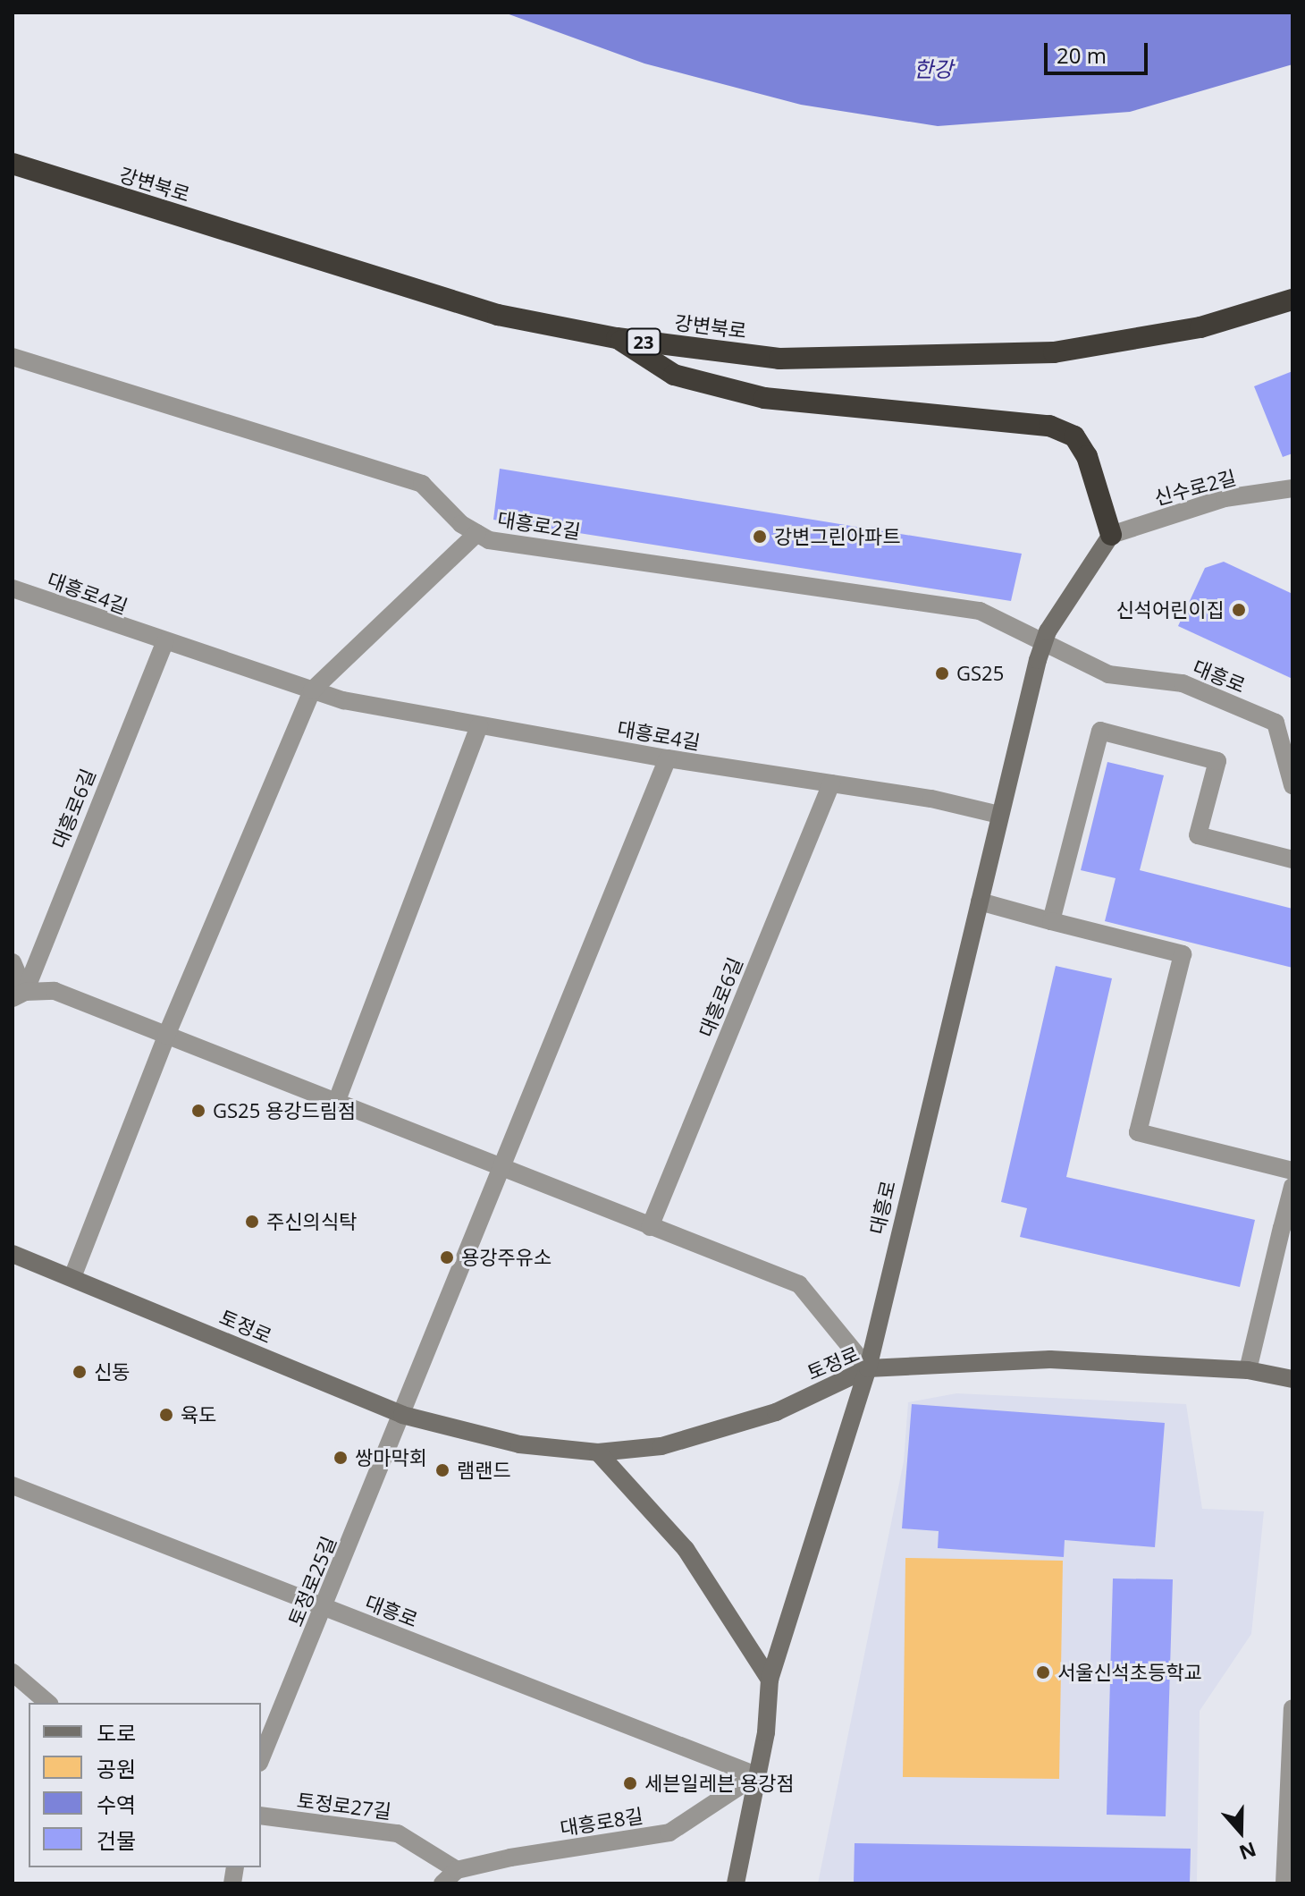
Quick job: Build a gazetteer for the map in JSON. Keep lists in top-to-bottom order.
{
  "streets": {
    "highway": ["강변북로", "23"],
    "main road": ["대흥로", "토정로"],
    "street": [
      "신수로2길",
      "대흥로2길",
      "대흥로4길",
      "대흥로6길",
      "토정로25길",
      "토정로27길",
      "대흥로8길"
    ]
  },
  "crossings": [
    ["신수로2길", "대흥로"],
    ["대흥로2길", "대흥로"],
    ["대흥로4길", "대흥로"],
    ["대흥로4길", "대흥로6길"],
    ["대흥로", "토정로"],
    ["대흥로", "토정로25길"],
    ["대흥로", "대흥로8길"],
    ["토정로", "토정로25길"],
    ["토정로27길", "대흥로8길"]
  ],
  "water": ["한강"],
  "places": [
    "강변그린아파트",
    "신석어린이집",
    "GS25",
    "GS25 용강드림점",
    "주신의식탁",
    "용강주유소",
    "신동",
    "육도",
    "쌍마막회",
    "램랜드",
    "서울신석초등학교",
    "세븐일레븐 용강점"
  ],
  "legend": [
    "도로",
    "공원",
    "수역",
    "건물"
  ],
  "scale_bar": "20 m",
  "north": "bottom"
}
